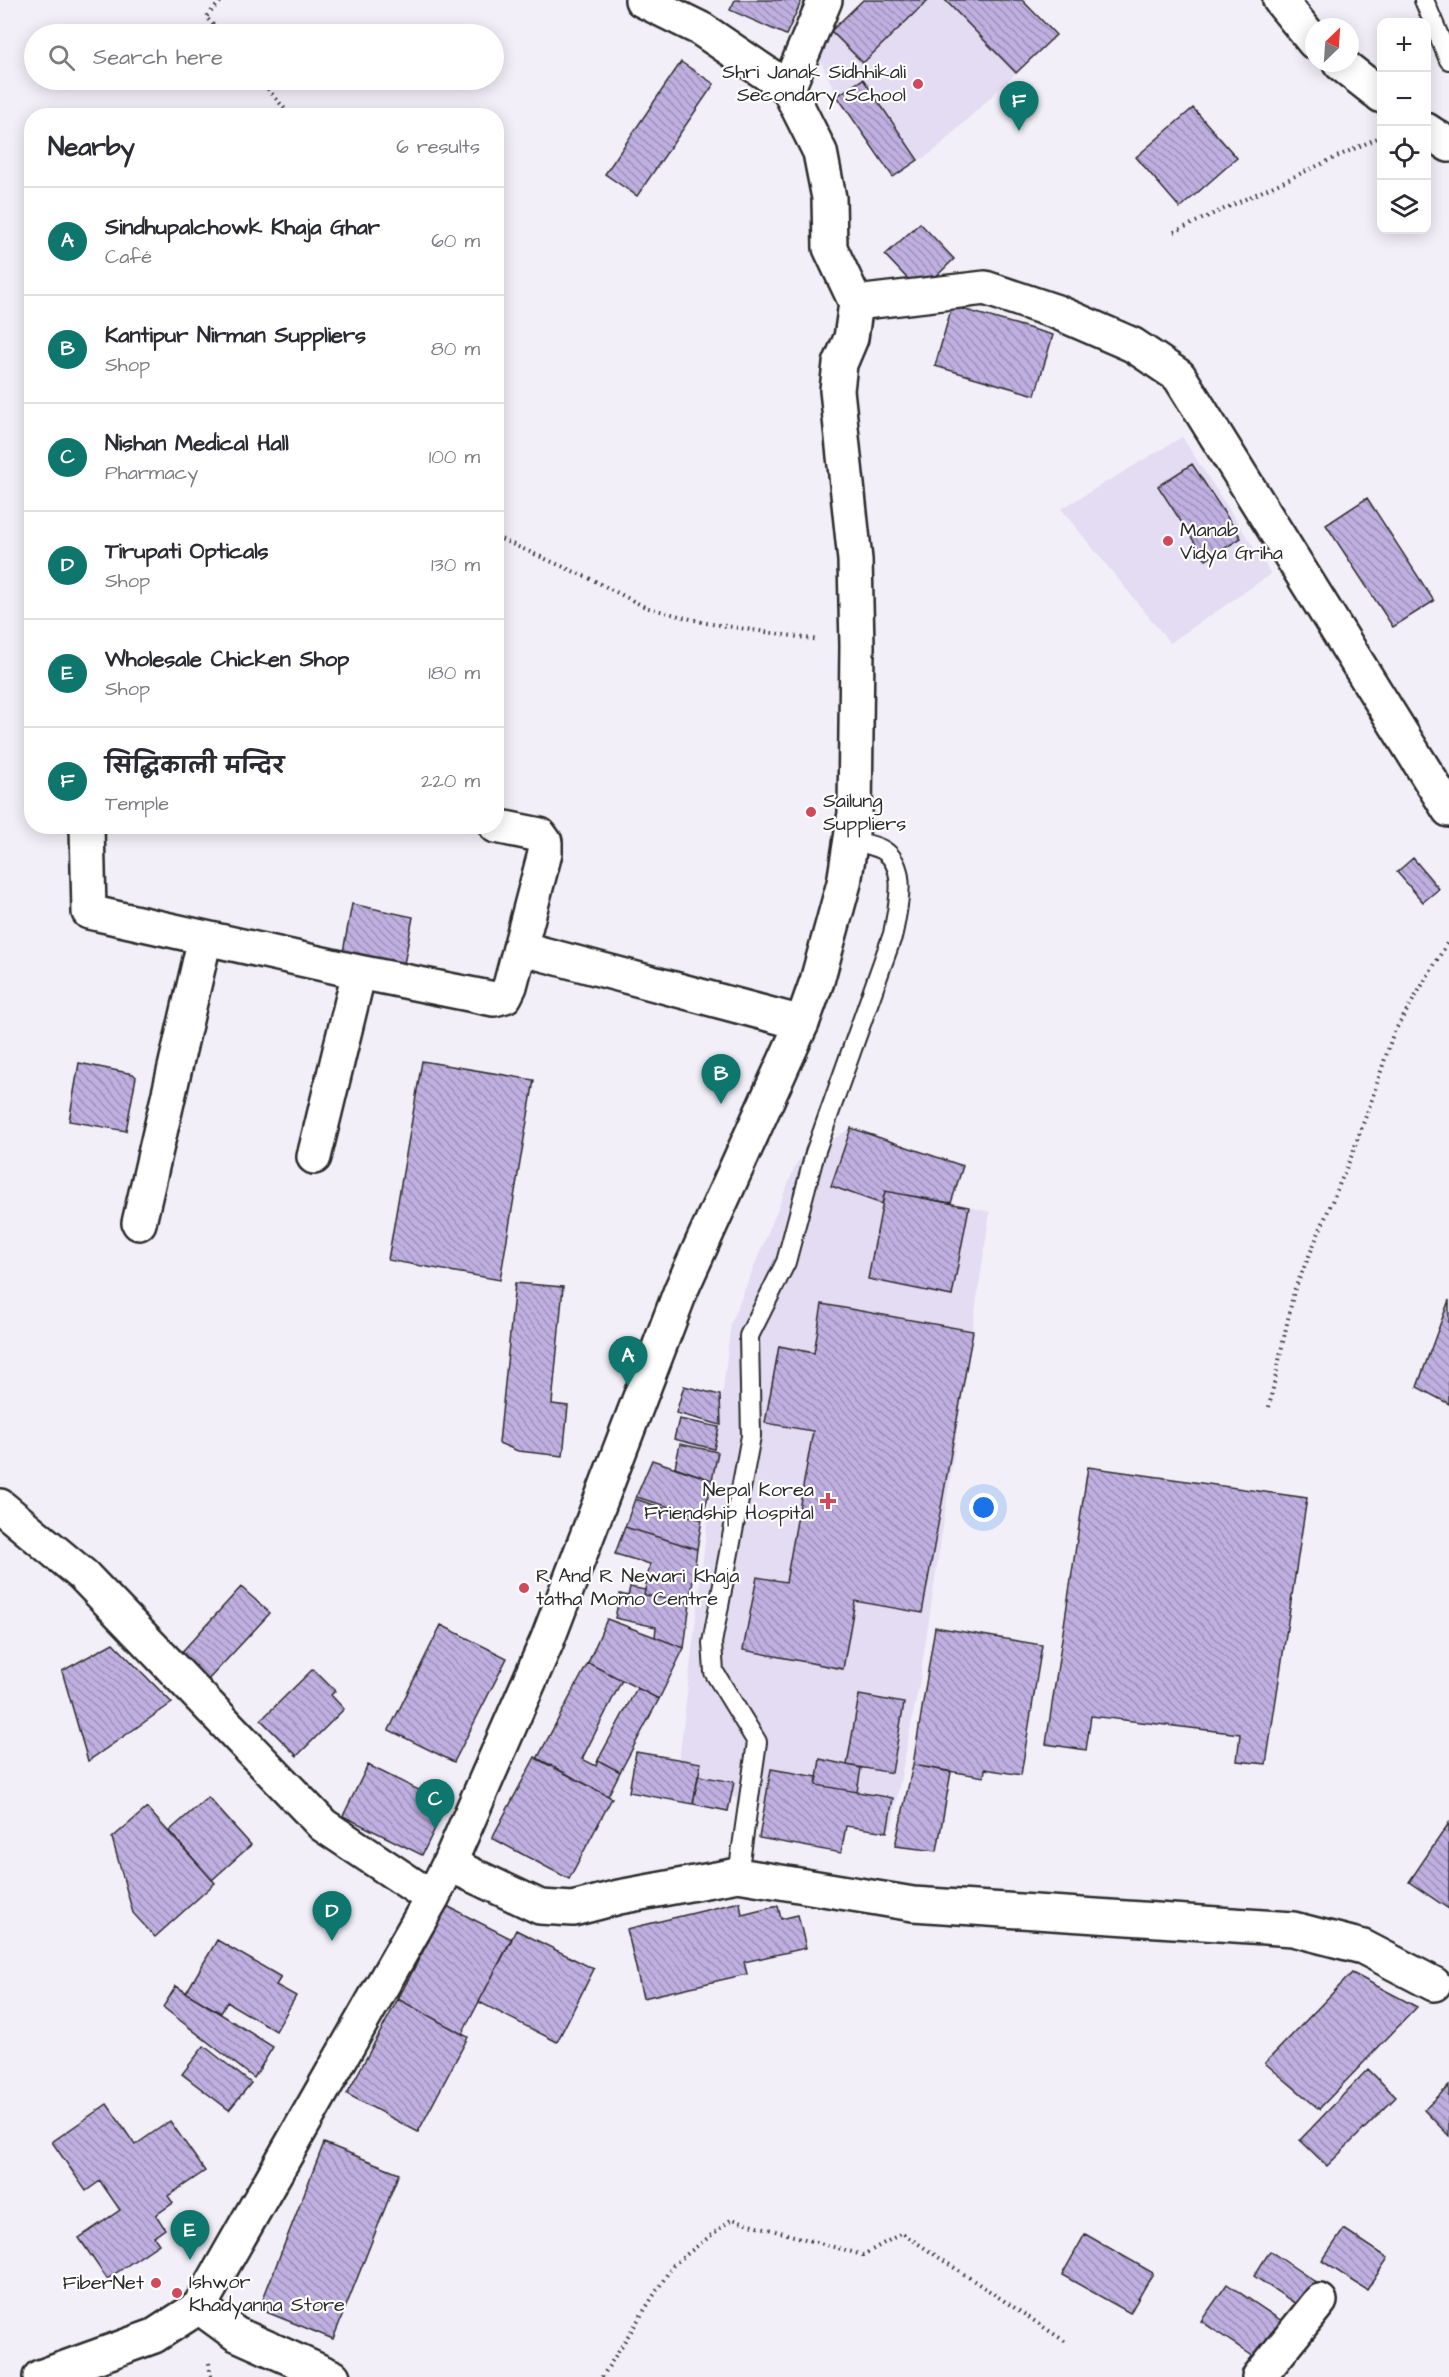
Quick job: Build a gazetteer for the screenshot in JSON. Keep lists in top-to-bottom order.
{
  "places": {
    "other": [
      "Shri Janak Sidhhikali Secondary School",
      "Manab Vidya Griha",
      "Sailung Suppliers",
      "R And R Newari Khaja tatha Momo Centre",
      "FiberNet",
      "Ishwor Khadyanna Store"
    ],
    "health": ["Nepal Korea Friendship Hospital"]
  },
  "north": "top right",
  "page": {
    "map_buttons": ["+", "−"],
    "search": "Search here",
    "pins": [
      "F",
      "B",
      "A",
      "C",
      "D",
      "E"
    ],
    "heading": ["Nearby", "6 results"],
    "list": [
      {
        "mark": "A",
        "name": "Sindhupalchowk Khaja Ghar",
        "note": "Café",
        "value": "60 m"
      },
      {
        "mark": "B",
        "name": "Kantipur Nirman Suppliers",
        "note": "Shop",
        "value": "80 m"
      },
      {
        "mark": "C",
        "name": "Nishan Medical Hall",
        "note": "Pharmacy",
        "value": "100 m"
      },
      {
        "mark": "D",
        "name": "Tirupati Opticals",
        "note": "Shop",
        "value": "130 m"
      },
      {
        "mark": "E",
        "name": "Wholesale Chicken Shop",
        "note": "Shop",
        "value": "180 m"
      },
      {
        "mark": "F",
        "name": "सिद्धिकाली मन्दिर",
        "note": "Temple",
        "value": "220 m"
      }
    ]
  }
}
